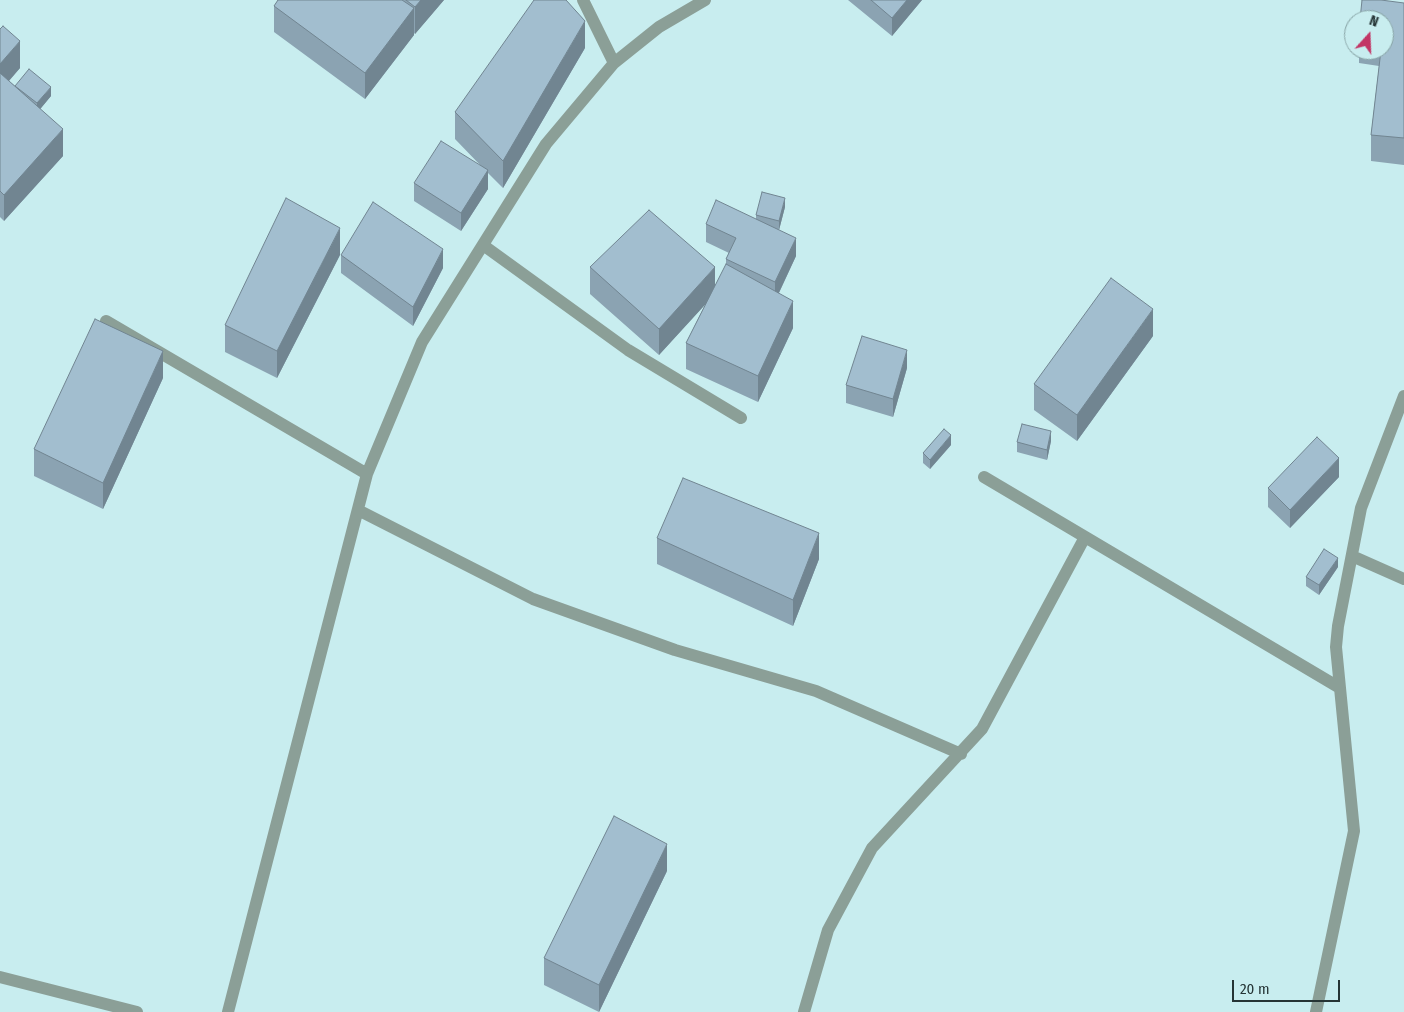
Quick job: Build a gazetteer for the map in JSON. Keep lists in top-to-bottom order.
{
  "scale_bar": "20 m",
  "north": "top"
}
